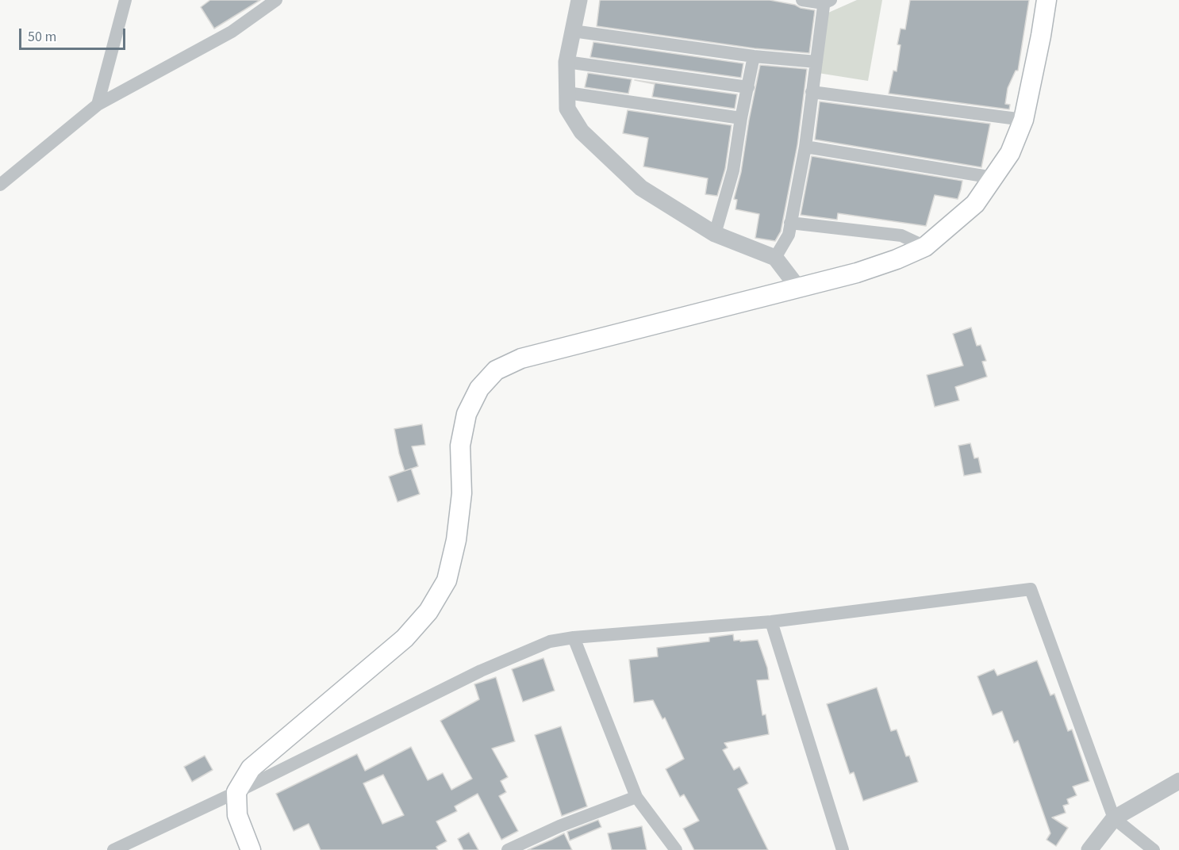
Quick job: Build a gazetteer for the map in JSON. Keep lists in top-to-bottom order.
{
  "scale_bar": "50 m"
}
